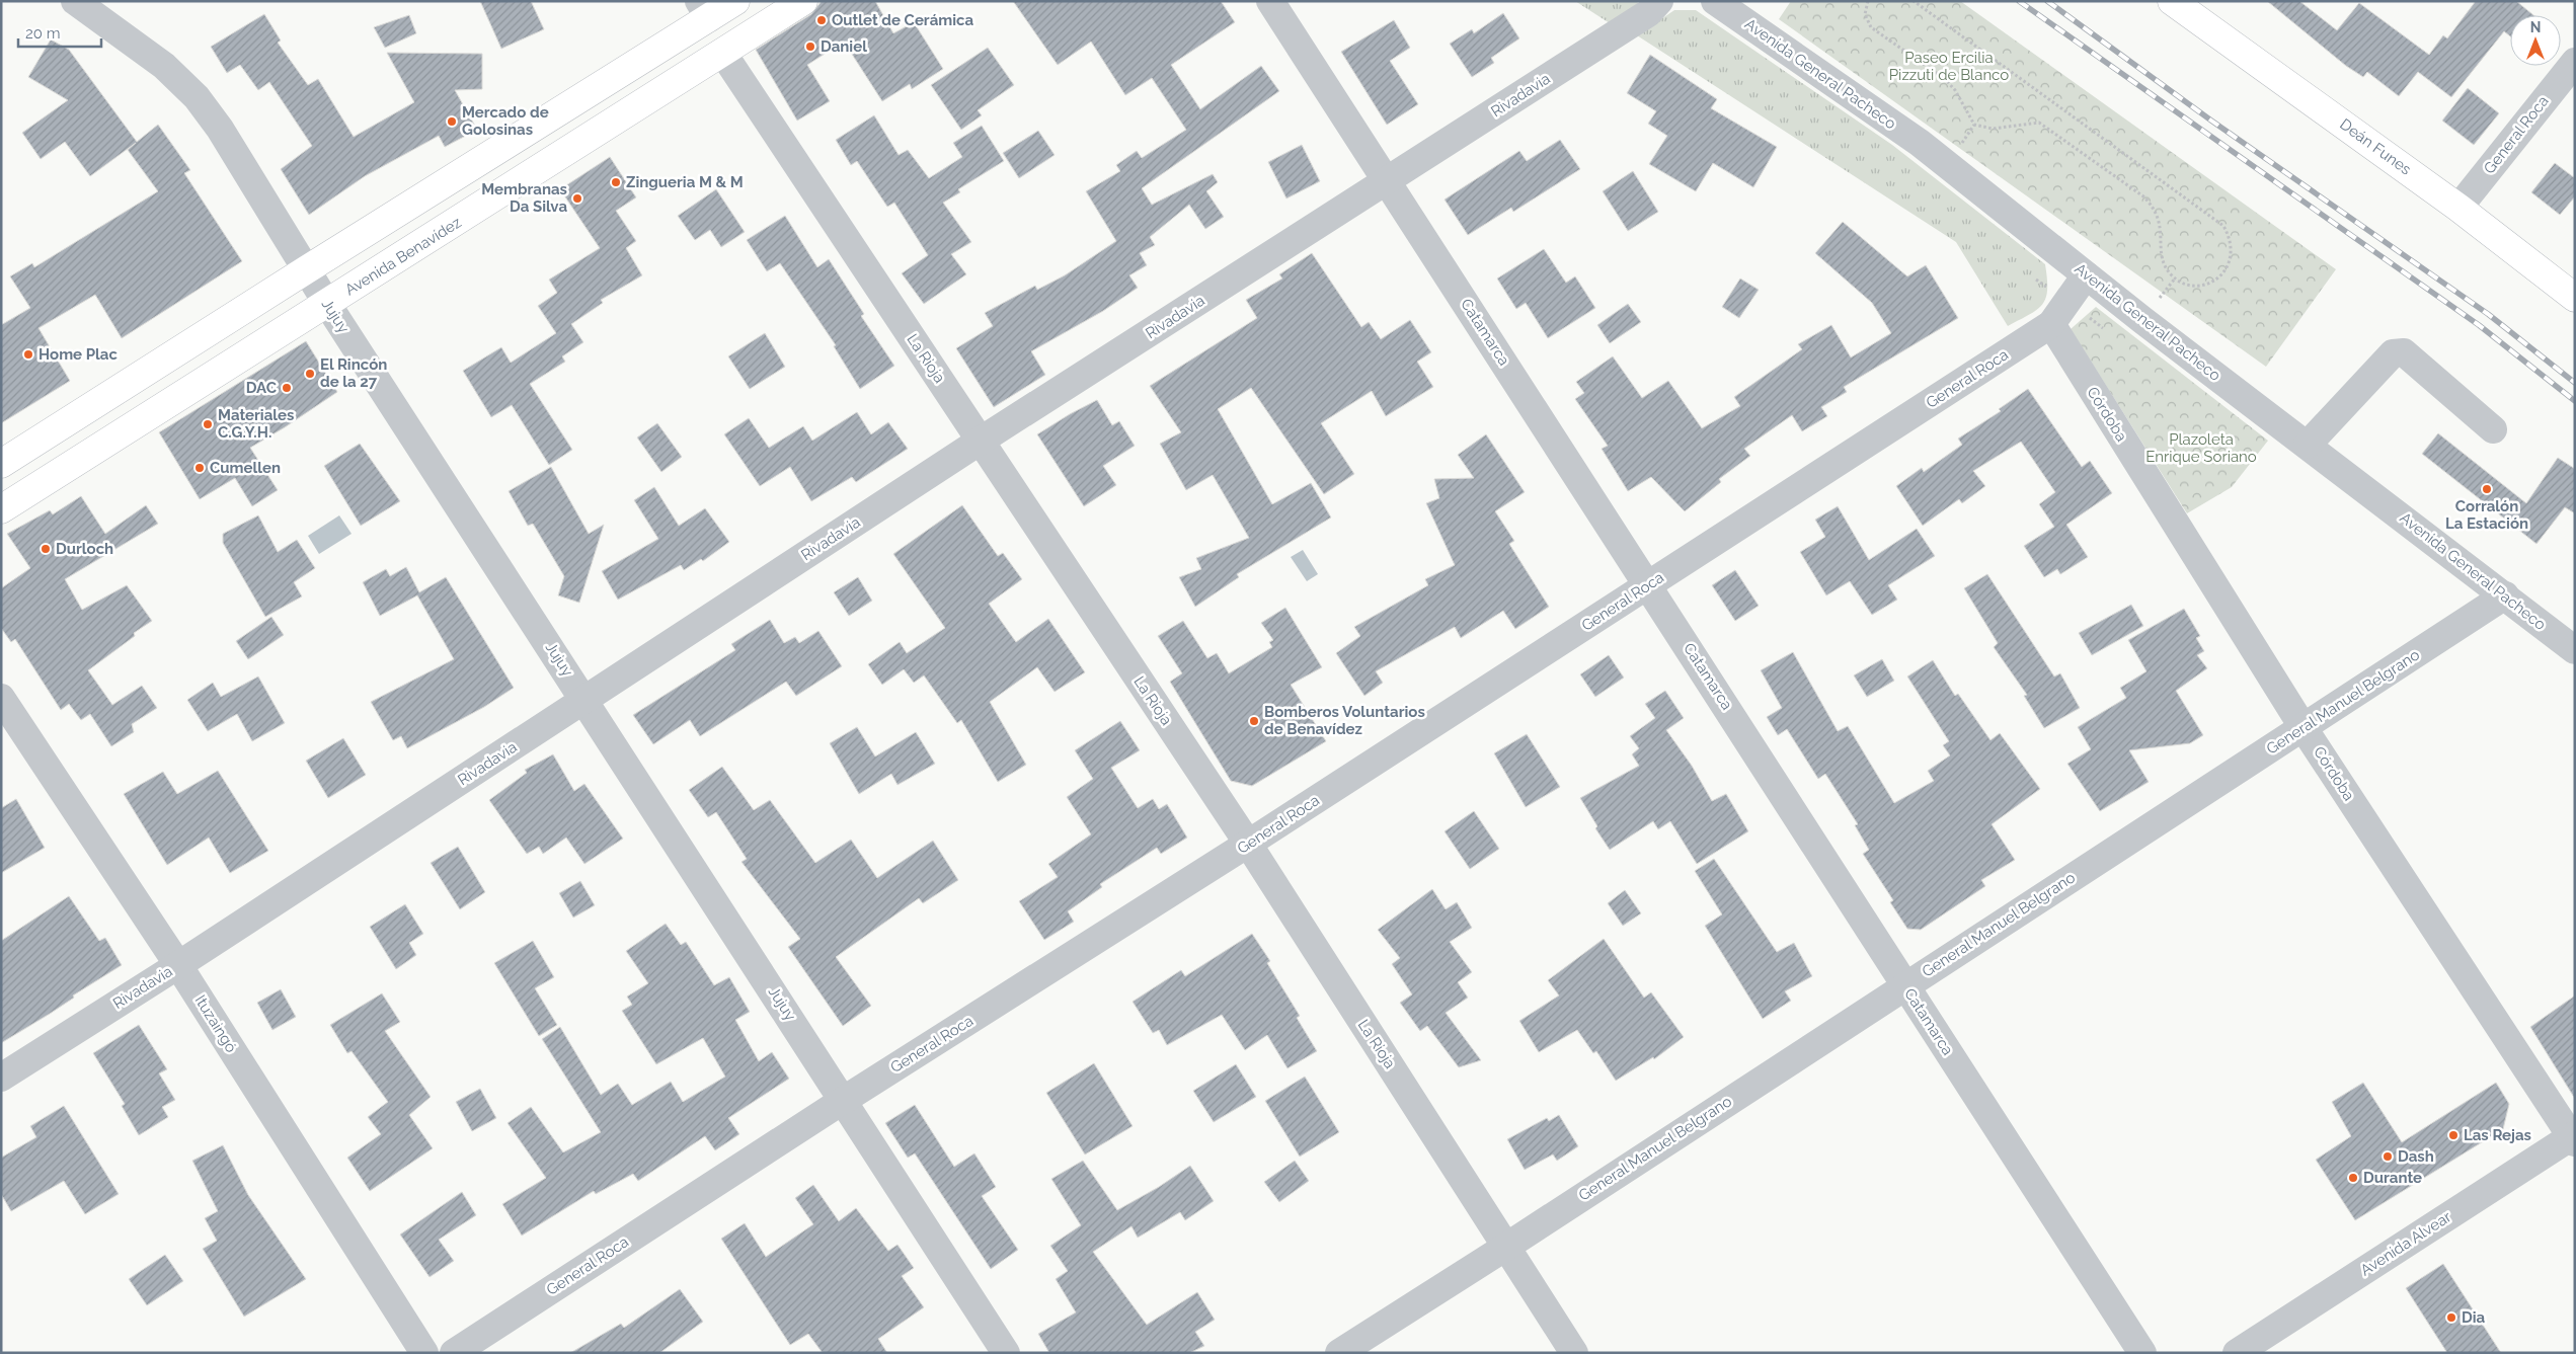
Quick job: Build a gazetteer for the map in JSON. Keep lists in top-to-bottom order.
{
  "streets": {
    "main road": ["Deán Funes", "Avenida Benavídez"],
    "street": [
      "Avenida General Pacheco",
      "Rivadavia",
      "General Roca",
      "Jujuy",
      "Catamarca",
      "La Rioja",
      "Córdoba",
      "General Manuel Belgrano",
      "Ituzaingó",
      "Avenida Alvear"
    ]
  },
  "crossings": [
    ["Avenida General Pacheco", "General Roca"],
    ["Avenida General Pacheco", "General Manuel Belgrano"],
    ["Rivadavia", "Jujuy"],
    ["Rivadavia", "Catamarca"],
    ["Rivadavia", "La Rioja"],
    ["Rivadavia", "Ituzaingó"],
    ["General Roca", "Deán Funes"],
    ["General Roca", "Jujuy"],
    ["General Roca", "Catamarca"],
    ["General Roca", "La Rioja"],
    ["General Roca", "Córdoba"],
    ["Avenida Benavídez", "Jujuy"],
    ["Avenida Benavídez", "La Rioja"],
    ["Catamarca", "General Manuel Belgrano"],
    ["La Rioja", "General Manuel Belgrano"],
    ["Córdoba", "General Manuel Belgrano"],
    ["Córdoba", "Avenida Alvear"]
  ],
  "parks": ["Paseo Ercilia Pizzuti de Blanco", "Plazoleta Enrique Soriano"],
  "places": [
    "Outlet de Cerámica",
    "Daniel",
    "Mercado de Golosinas",
    "Zingueria M & M",
    "Membranas Da Silva",
    "Home Plac",
    "El Rincón de la 27",
    "DAC",
    "Materiales C.G.Y.H.",
    "Cumellen",
    "Corralón La Estación",
    "Durloch",
    "Bomberos Voluntarios de Benavídez",
    "Las Rejas",
    "Dash",
    "Durante",
    "Dia"
  ],
  "scale_bar": "20 m",
  "north": "top"
}
